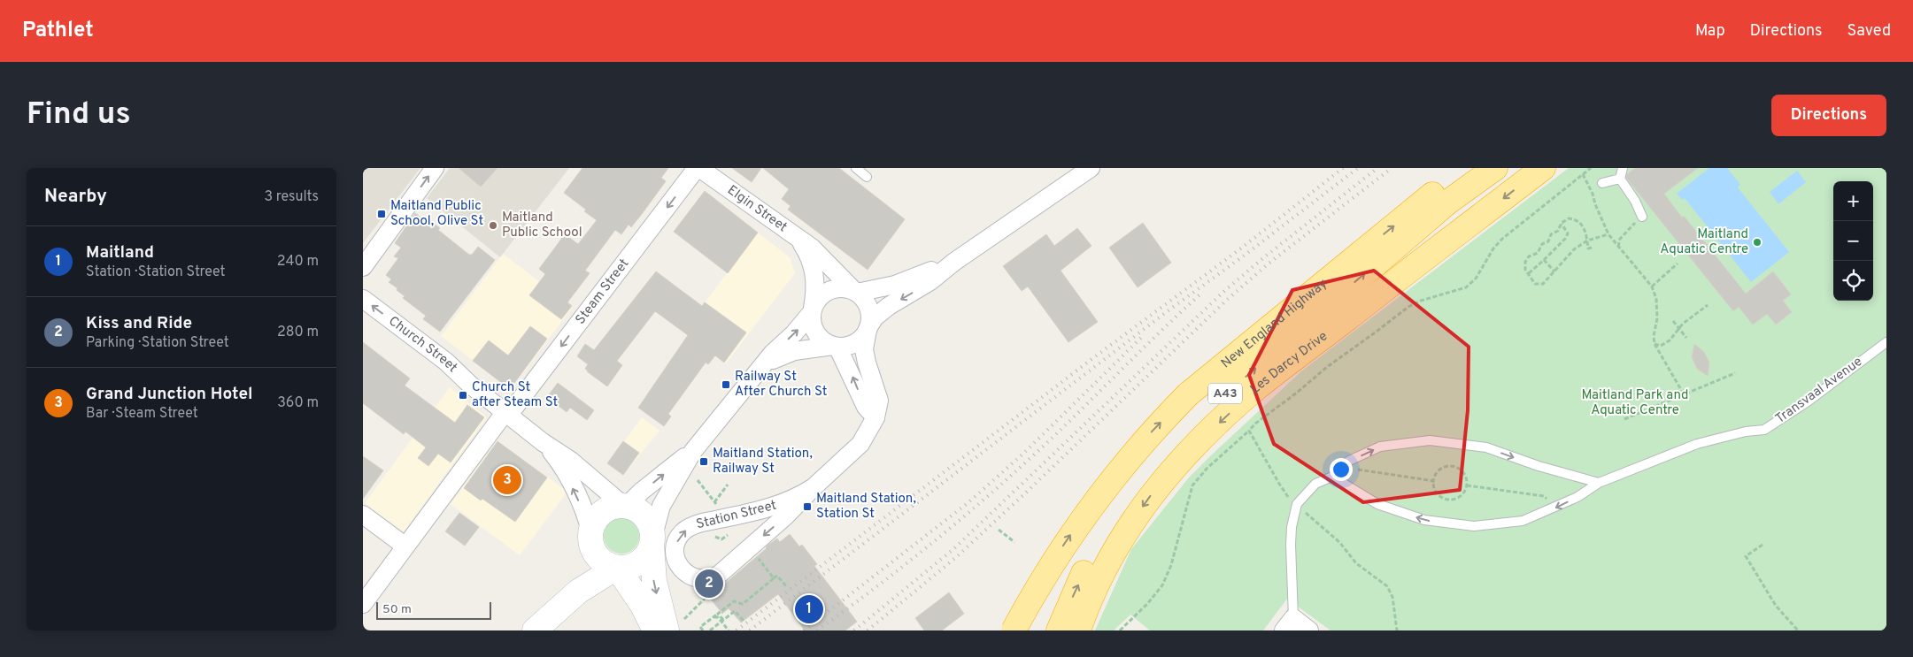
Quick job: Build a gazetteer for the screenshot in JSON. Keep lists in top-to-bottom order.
{
  "streets": {
    "highway": ["New England Highway", "Les Darcy Drive", "A43"],
    "street": [
      "Elgin Street",
      "Steam Street",
      "Church Street",
      "Station Street"
    ],
    "lane": ["Transvaal Avenue"]
  },
  "crossings": [
    ["Elgin Street", "Steam Street"],
    ["Elgin Street", "Station Street"],
    ["Steam Street", "Church Street"]
  ],
  "one_way": ["Steam Street"],
  "parks": ["Maitland Park and Aquatic Centre"],
  "places": {
    "transit": [
      "Maitland Public School, Olive St",
      "Railway St After Church St",
      "Church St after Steam St",
      "Maitland Station, Railway St",
      "Maitland Station, Station St"
    ],
    "other": ["Maitland Public School", "Maitland Aquatic Centre"]
  },
  "scale_bar": "50 m",
  "page": {
    "header": "Pathlet",
    "nav": ["Map", "Directions", "Saved"],
    "buttons": "Directions",
    "title": "Find us",
    "heading": ["Nearby", "3 results"],
    "map_buttons": ["+", "−"],
    "list": [
      {
        "mark": "1",
        "name": "Maitland",
        "note": "Station · Station Street",
        "value": "240 m"
      },
      {
        "mark": "2",
        "name": "Kiss and Ride",
        "note": "Parking · Station Street",
        "value": "280 m"
      },
      {
        "mark": "3",
        "name": "Grand Junction Hotel",
        "note": "Bar · Steam Street",
        "value": "360 m"
      }
    ],
    "pins": ["3", "2", "1"],
    "scale": "50 m"
  }
}
